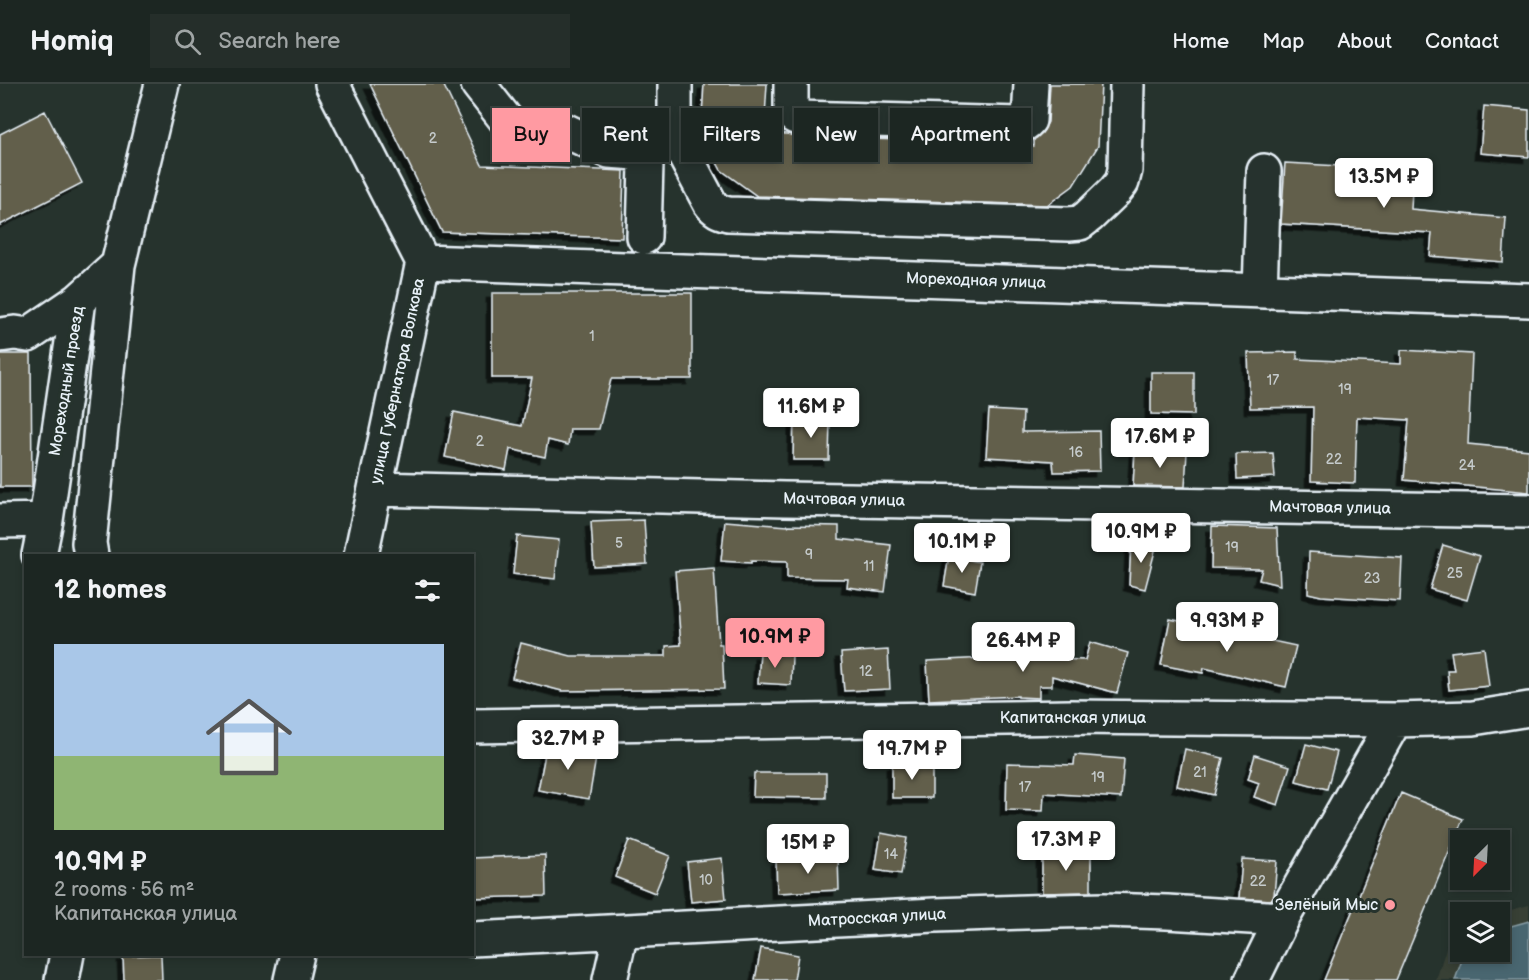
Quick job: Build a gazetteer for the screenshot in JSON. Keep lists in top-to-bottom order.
{
  "streets": {
    "street": [
      "Мореходная улица",
      "Мореходный проезд",
      "улица Губернатора Волкова",
      "Мачтовая улица",
      "Капитанская улица",
      "Матросская улица"
    ]
  },
  "crossings": [
    ["Мореходная улица", "улица Губернатора Волкова"],
    ["улица Губернатора Волкова", "Мачтовая улица"]
  ],
  "places": ["Зелёный Мыс"],
  "house_numbers": [
    "2",
    "1",
    "17",
    "19",
    "2",
    "16",
    "22",
    "24",
    "5",
    "19",
    "9",
    "11",
    "25",
    "23",
    "12",
    "21",
    "19",
    "17",
    "14",
    "10",
    "22"
  ],
  "north": "bottom left",
  "page": {
    "header": "Homiq",
    "search": "Search here",
    "nav": [
      "Home",
      "Map",
      "About",
      "Contact"
    ],
    "chip": [
      "Buy",
      "Rent",
      "Filters",
      "New",
      "Apartment"
    ],
    "price": [
      "13.5M ₽",
      "11.6M ₽",
      "17.6M ₽",
      "10.9M ₽",
      "10.1M ₽",
      "9.93M ₽",
      "10.9M ₽",
      "26.4M ₽",
      "32.7M ₽",
      "19.7M ₽",
      "17.3M ₽",
      "15M ₽"
    ],
    "heading": "12 homes",
    "list": [
      {
        "name": "10.9M ₽",
        "note": "2 rooms · 56 m² · Капитанская улица"
      }
    ]
  }
}
